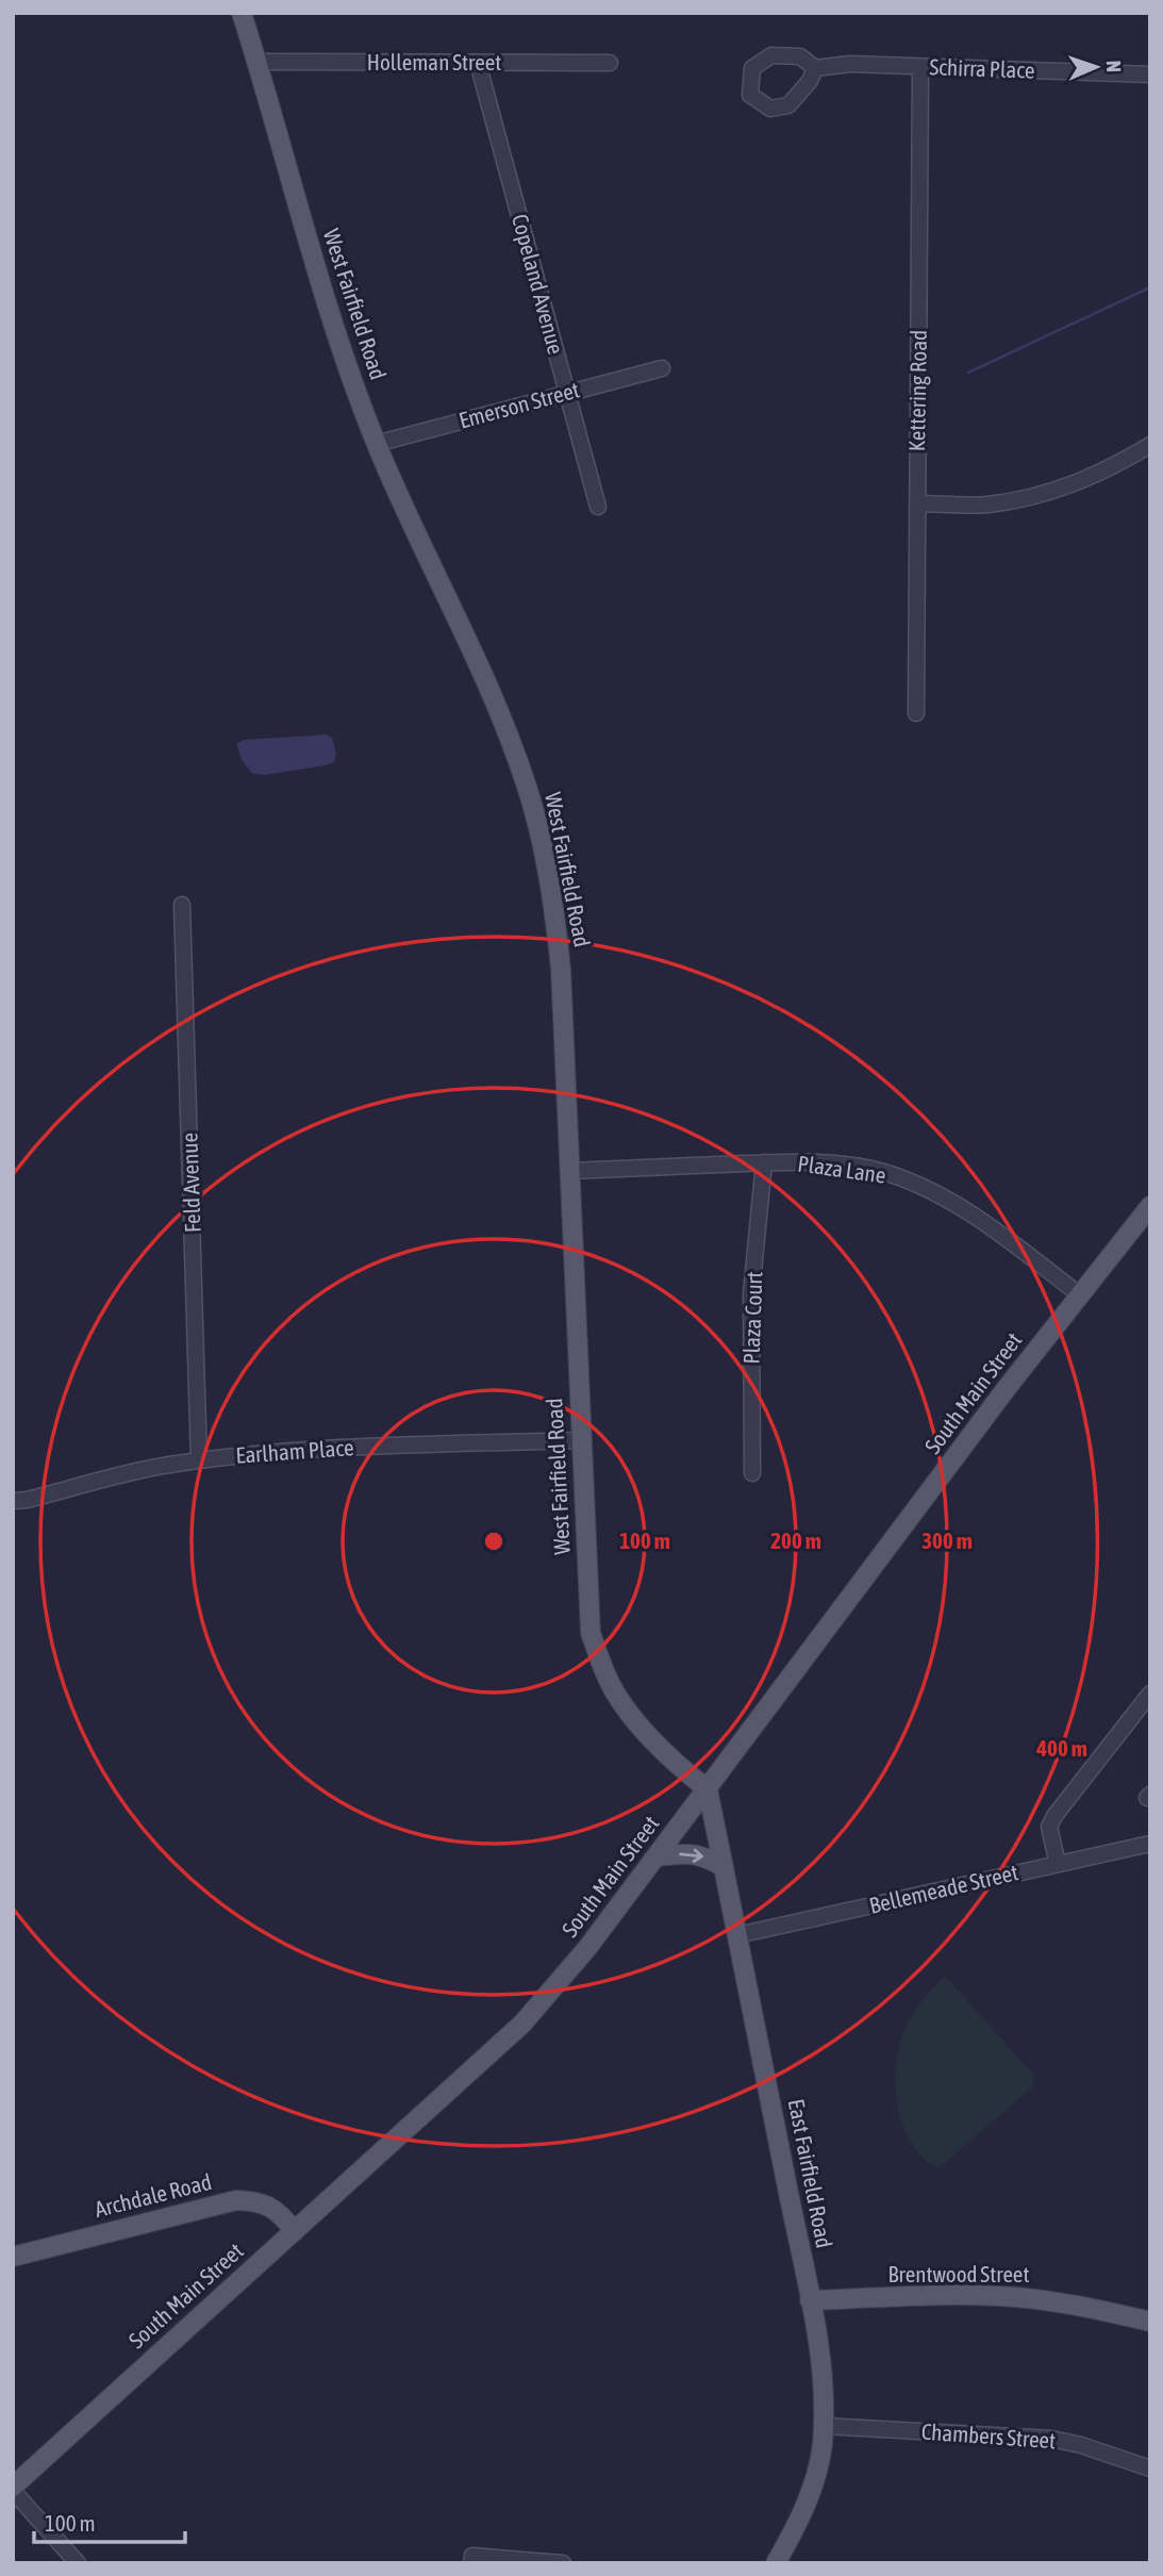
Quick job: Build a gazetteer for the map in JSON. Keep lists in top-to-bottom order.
{
  "streets": {
    "main road": [
      "West Fairfield Road",
      "South Main Street",
      "East Fairfield Road",
      "Archdale Road",
      "Brentwood Street"
    ],
    "street": [
      "Holleman Street",
      "Schirra Place",
      "Copeland Avenue",
      "Kettering Road",
      "Emerson Street",
      "Plaza Lane",
      "Feld Avenue",
      "Plaza Court",
      "Earlham Place",
      "Bellemeade Street",
      "Chambers Street"
    ]
  },
  "crossings": [
    ["Holleman Street", "Copeland Avenue"],
    ["Holleman Street", "West Fairfield Road"],
    ["Schirra Place", "Kettering Road"],
    ["Copeland Avenue", "Emerson Street"],
    ["West Fairfield Road", "Emerson Street"],
    ["West Fairfield Road", "Plaza Lane"],
    ["West Fairfield Road", "South Main Street"],
    ["West Fairfield Road", "Earlham Place"],
    ["West Fairfield Road", "East Fairfield Road"],
    ["Plaza Lane", "Plaza Court"],
    ["Plaza Lane", "South Main Street"],
    ["Feld Avenue", "Earlham Place"],
    ["South Main Street", "East Fairfield Road"],
    ["South Main Street", "Archdale Road"],
    ["Bellemeade Street", "East Fairfield Road"],
    ["East Fairfield Road", "Brentwood Street"],
    ["East Fairfield Road", "Chambers Street"]
  ],
  "scale_bar": "100 m",
  "north": "right",
  "rings": [
    "100 m",
    "200 m",
    "300 m",
    "400 m"
  ]
}
